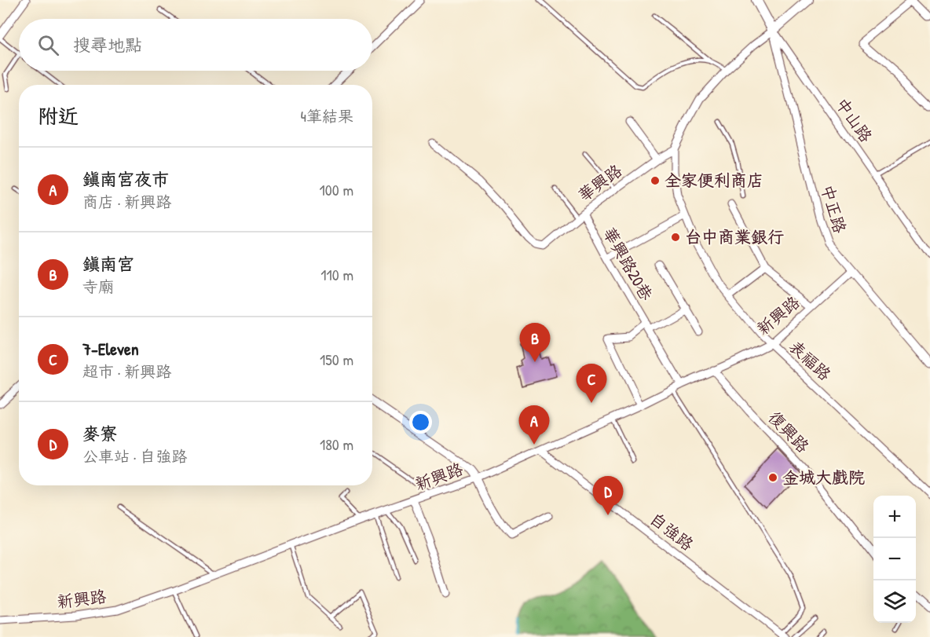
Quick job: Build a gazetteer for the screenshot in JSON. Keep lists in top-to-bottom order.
{
  "streets": {
    "street": [
      "中山路",
      "華興路",
      "中正路",
      "華興路20巷",
      "新興路",
      "表福路",
      "復興路",
      "自強路"
    ]
  },
  "crossings": [
    ["中山路", "中正路"],
    ["華興路", "華興路20巷"],
    ["華興路", "表福路"],
    ["中正路", "新興路"],
    ["華興路20巷", "新興路"],
    ["新興路", "表福路"],
    ["新興路", "復興路"],
    ["新興路", "自強路"]
  ],
  "places": ["全家便利商店", "台中商業銀行", "金城大戲院"],
  "page": {
    "search": "搜尋地點",
    "heading": ["附近", "4筆結果"],
    "list": [
      {
        "mark": "A",
        "name": "鎮南宮夜市",
        "note": "商店 · 新興路",
        "value": "100 m"
      },
      {
        "mark": "B",
        "name": "鎮南宮",
        "note": "寺廟",
        "value": "110 m"
      },
      {
        "mark": "C",
        "name": "7-Eleven",
        "note": "超市 · 新興路",
        "value": "150 m"
      },
      {
        "mark": "D",
        "name": "麥寮",
        "note": "公車站 · 自強路",
        "value": "180 m"
      }
    ],
    "pins": [
      "B",
      "C",
      "A",
      "D"
    ],
    "map_buttons": ["+", "−"]
  }
}
